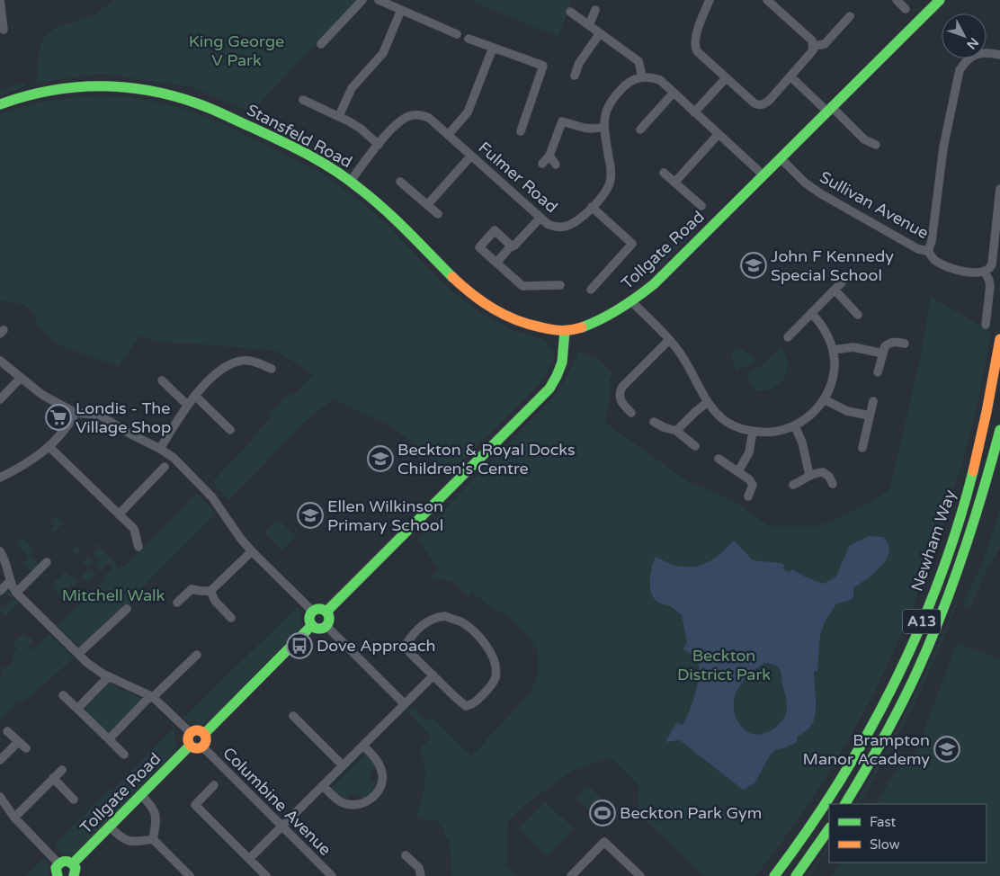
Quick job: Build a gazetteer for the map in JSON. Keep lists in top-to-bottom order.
{
  "streets": {
    "main road": [
      "Stansfeld Road",
      "Tollgate Road",
      "Newham Way",
      "A13"
    ],
    "street": ["Fulmer Road", "Sullivan Avenue", "Columbine Avenue"]
  },
  "crossings": [
    ["Stansfeld Road", "Fulmer Road"],
    ["Stansfeld Road", "Tollgate Road"],
    ["Sullivan Avenue", "Tollgate Road"],
    ["Tollgate Road", "Columbine Avenue"]
  ],
  "parks": ["King George V Park", "Mitchell Walk", "Beckton District Park"],
  "places": {
    "school or university": [
      "John F Kennedy Special School",
      "Beckton & Royal Docks Children's Centre",
      "Ellen Wilkinson Primary School",
      "Brampton Manor Academy"
    ],
    "supermarket": ["Londis - The Village Shop"],
    "bus stop": ["Dove Approach"],
    "sports": ["Beckton Park Gym"]
  },
  "legend": ["Fast", "Slow"],
  "north": "bottom right"
}
